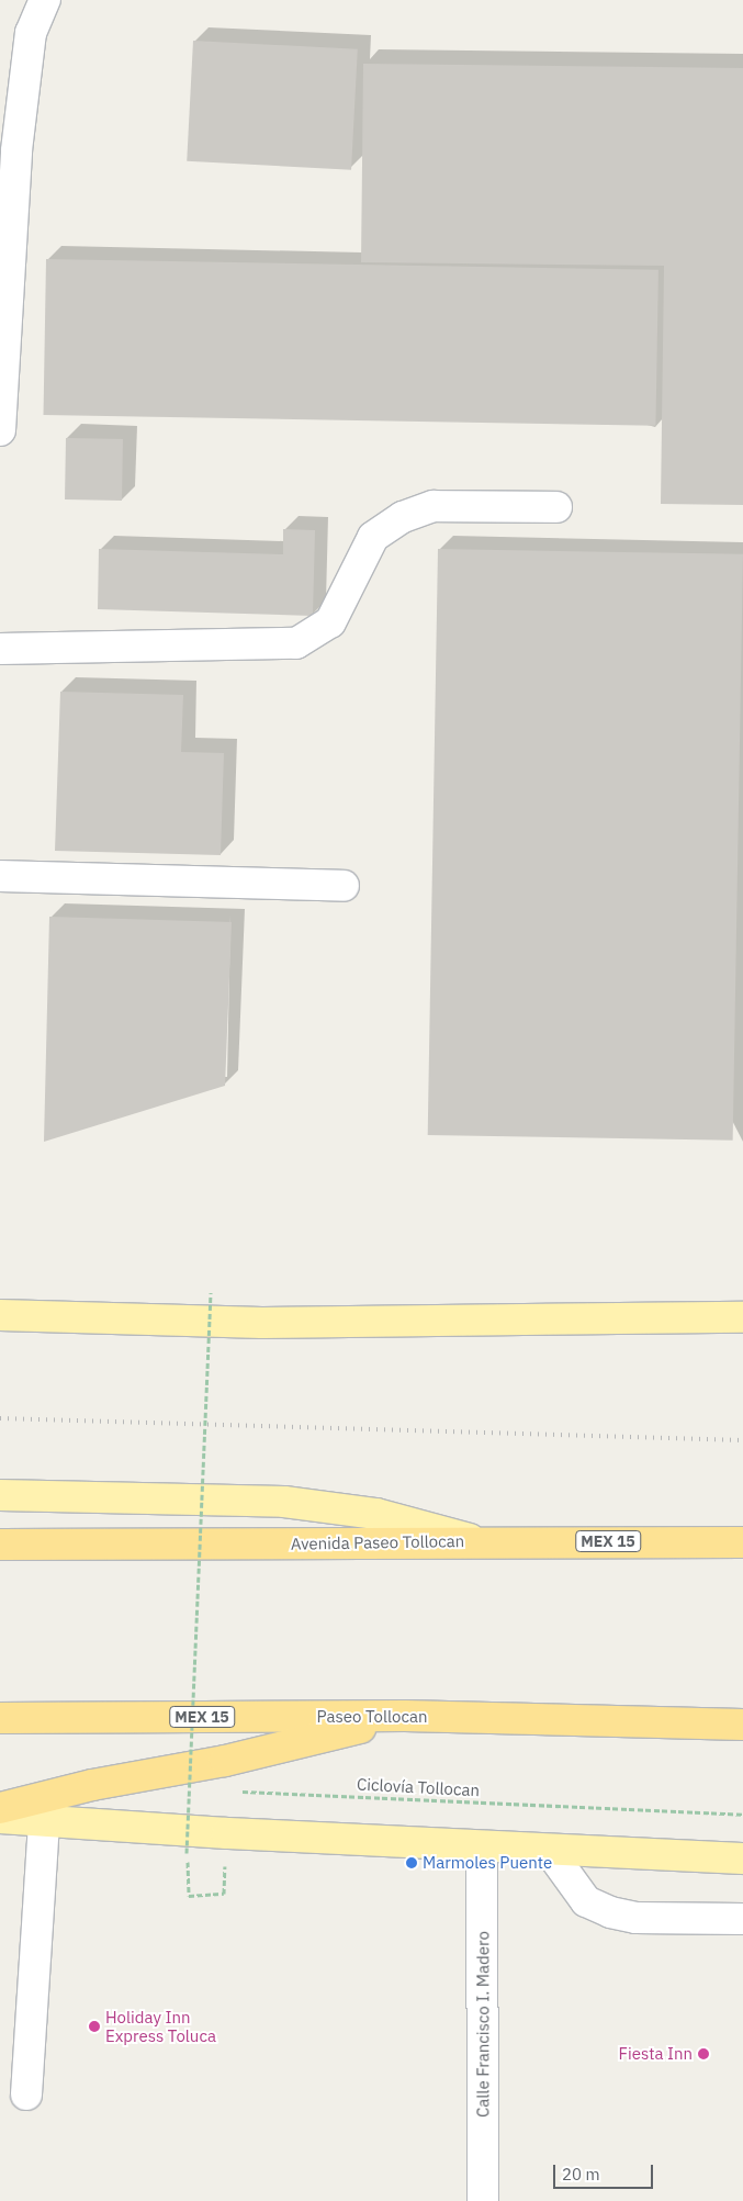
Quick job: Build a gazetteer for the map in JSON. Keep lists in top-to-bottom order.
{
  "streets": {
    "highway": ["MEX 15", "Avenida Paseo Tollocan", "Paseo Tollocan"],
    "street": ["Calle Francisco I. Madero"],
    "path": ["Ciclovía Tollocan"]
  },
  "crossings": [
    ["MEX 15", "Avenida Paseo Tollocan"]
  ],
  "places": ["Marmoles Puente", "Holiday Inn Express Toluca", "Fiesta Inn"],
  "scale_bar": "20 m"
}
